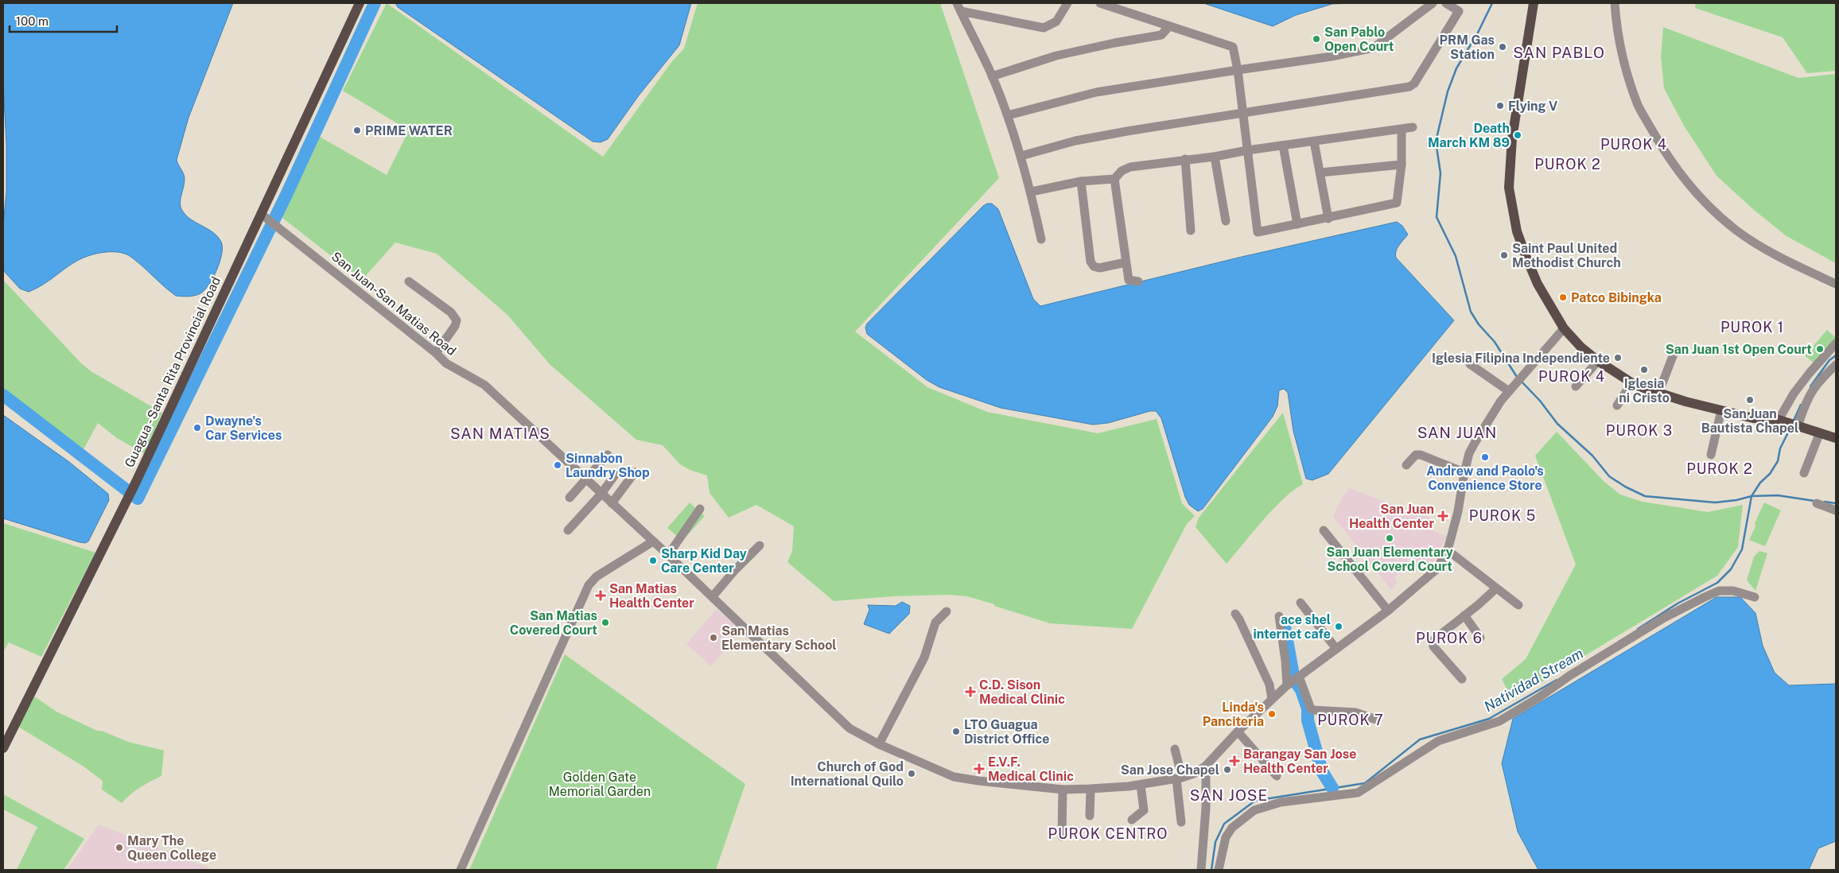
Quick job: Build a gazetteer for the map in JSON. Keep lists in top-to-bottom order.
{
  "streets": {
    "main road": ["Guagua - Santa Rita Provincial Road"],
    "street": ["San Juan-San Matias Road"]
  },
  "crossings": [
    ["San Juan-San Matias Road", "Guagua - Santa Rita Provincial Road"]
  ],
  "districts": [
    "SAN PABLO",
    "PUROK 4",
    "PUROK 2",
    "PUROK 1",
    "PUROK 4",
    "PUROK 3",
    "SAN JUAN",
    "SAN MATIAS",
    "PUROK 2",
    "PUROK 5",
    "PUROK 6",
    "PUROK 7",
    "SAN JOSE",
    "PUROK CENTRO"
  ],
  "water": ["Natividad Stream"],
  "parks": ["Golden Gate Memorial Garden"],
  "places": {
    "other": [
      "San Pablo Open Court",
      "PRM Gas Station",
      "Flying V",
      "PRIME WATER",
      "Death March KM 89",
      "Saint Paul United Methodist Church",
      "Patco Bibingka",
      "San Juan 1st Open Court",
      "Iglesia Filipina Independiente",
      "Iglesia ni Cristo",
      "San Juan Bautista Chapel",
      "Dwayne's Car Services",
      "Andrew and Paolo's Convenience Store",
      "Sinnabon Laundry Shop",
      "San Juan Elementary School Coverd Court",
      "Sharp Kid Day Care Center",
      "San Matias Covered Court",
      "ace shel internet cafe",
      "San Matias Elementary School",
      "Linda's Panciteria",
      "LTO Guagua District Office",
      "San Jose Chapel",
      "Church of God International Quilo",
      "Mary The Queen College"
    ],
    "health": [
      "San Juan Health Center",
      "San Matias Health Center",
      "C.D. Sison Medical Clinic",
      "Barangay San Jose Health Center",
      "E.V.F. Medical Clinic"
    ]
  },
  "scale_bar": "100 m"
}
